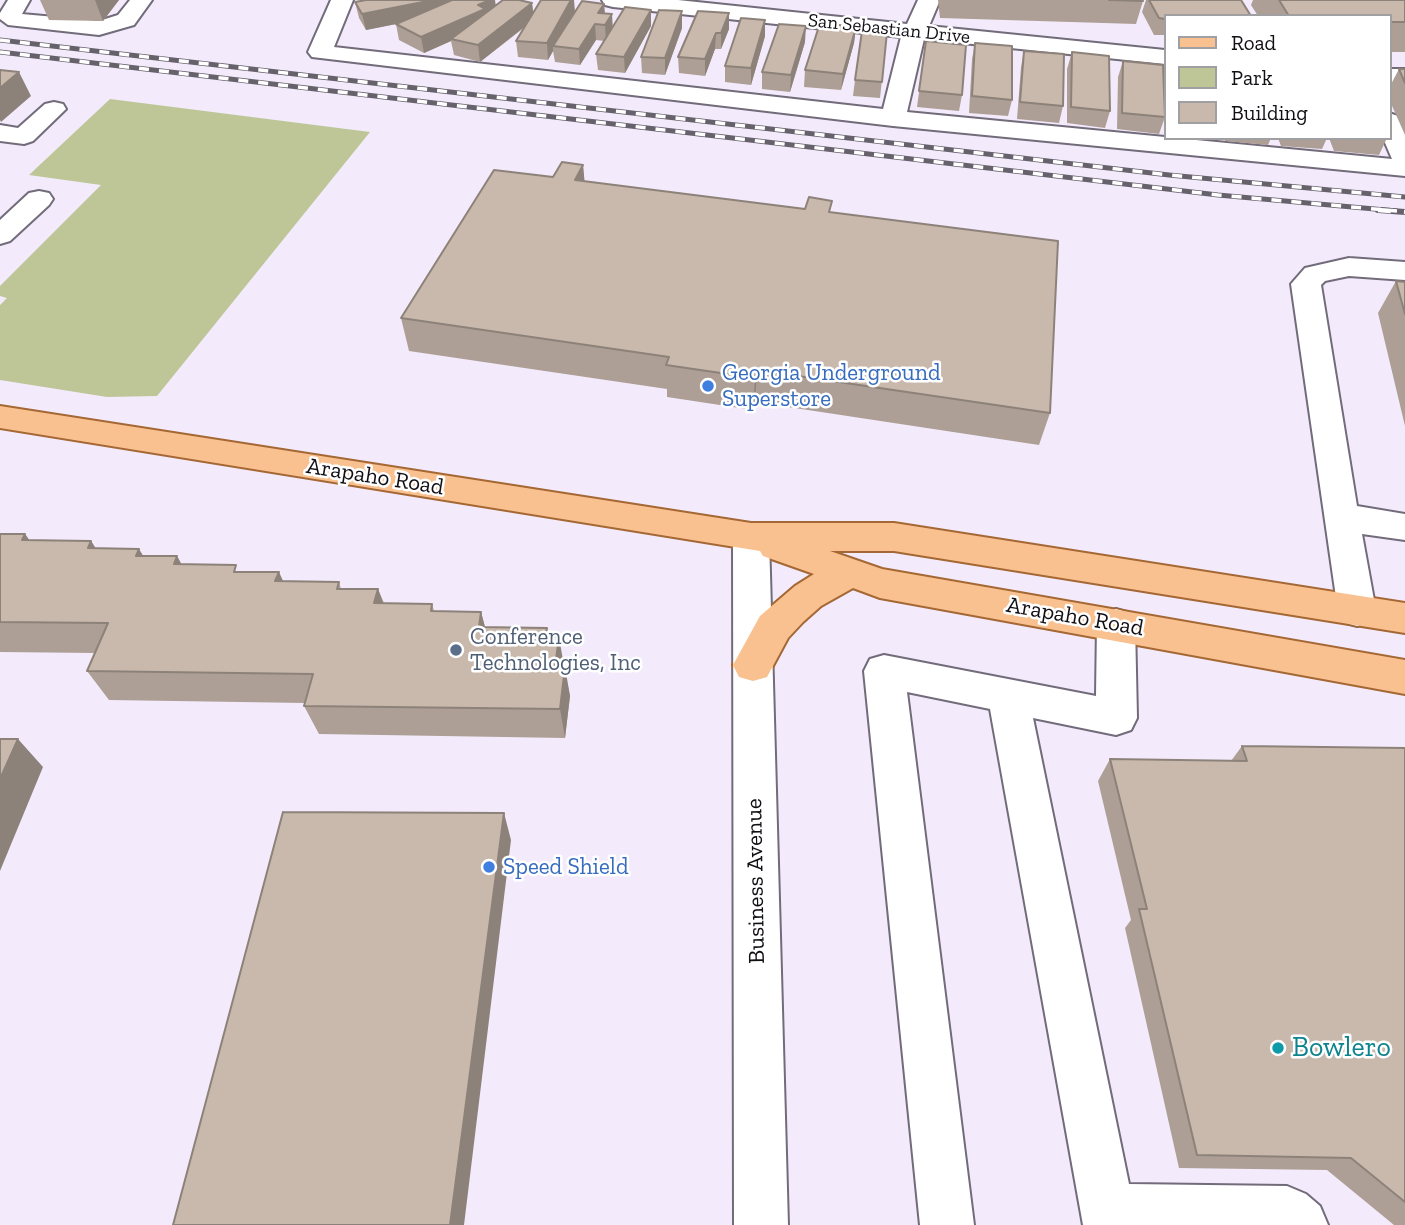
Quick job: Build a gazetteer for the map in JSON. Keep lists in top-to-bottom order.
{
  "streets": {
    "main road": ["Arapaho Road"],
    "street": ["San Sebastian Drive", "Business Avenue"]
  },
  "crossings": [
    ["Arapaho Road", "Business Avenue"]
  ],
  "places": [
    "Georgia Underground Superstore",
    "Conference Technologies, Inc",
    "Speed Shield",
    "Bowlero"
  ],
  "legend": ["Road", "Park", "Building"]
}
